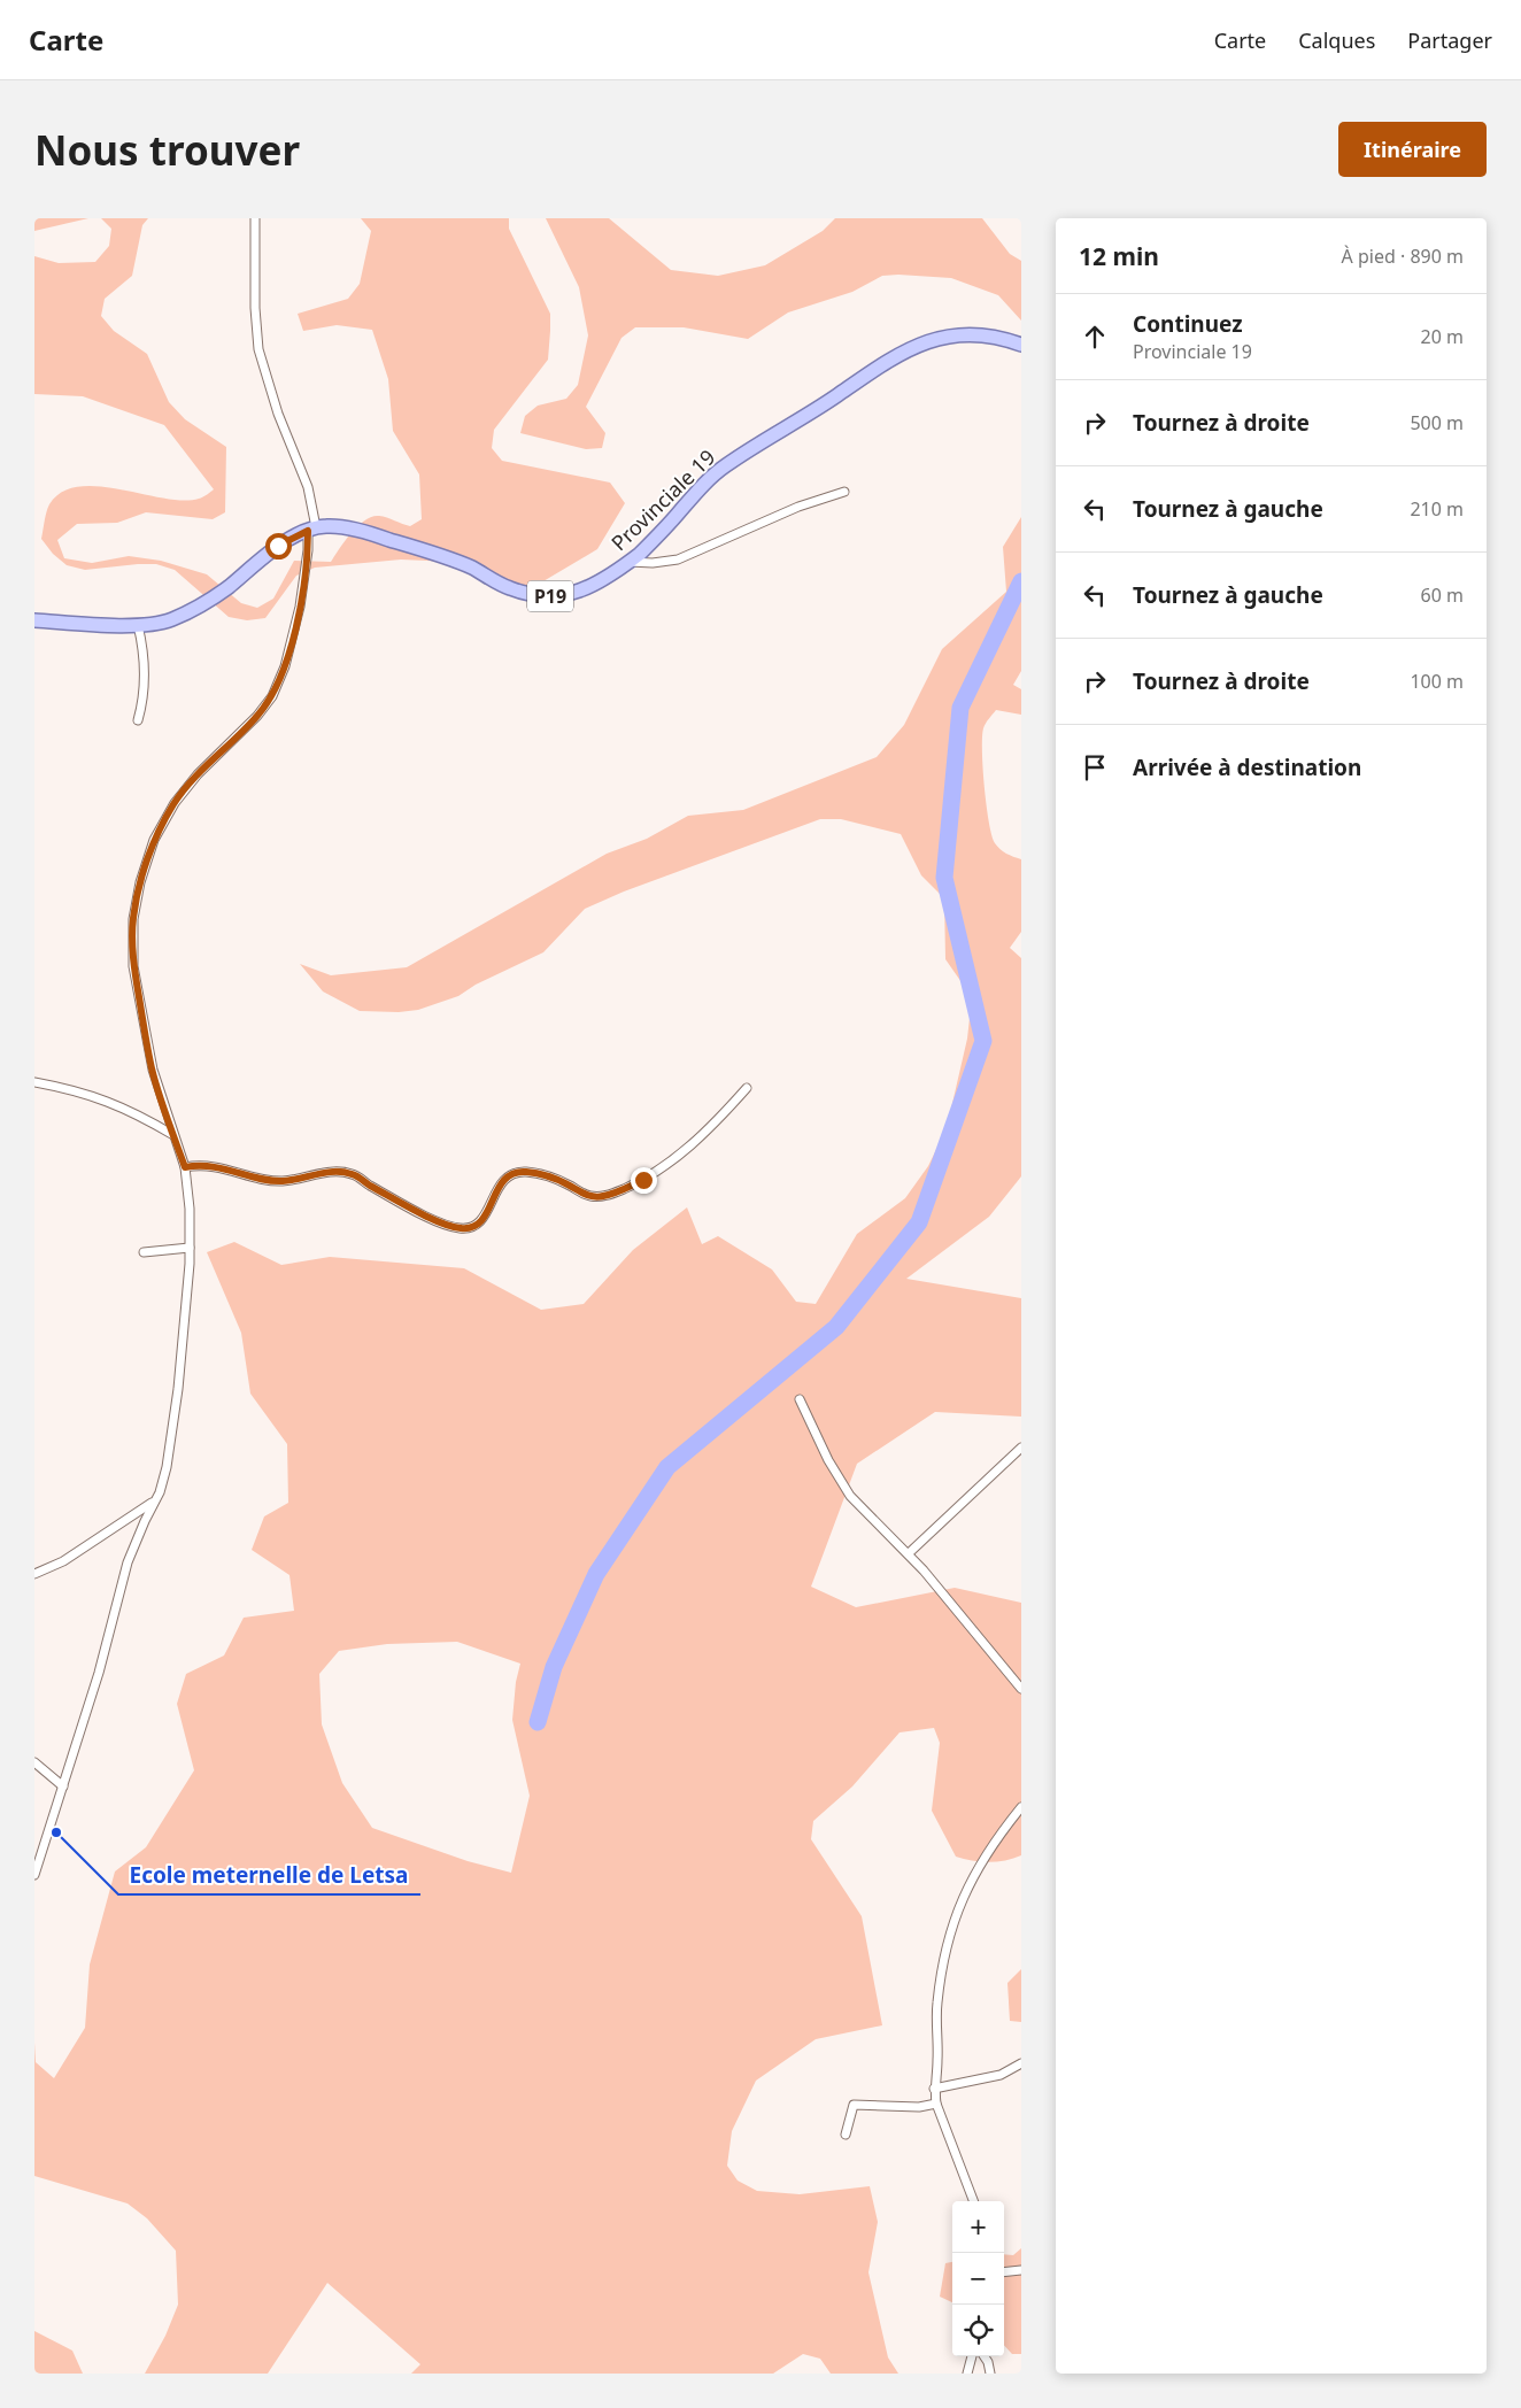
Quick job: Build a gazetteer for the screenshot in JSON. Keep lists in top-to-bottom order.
{
  "streets": {
    "main road": ["Provinciale 19", "P19"]
  },
  "places": ["Ecole meternelle de Letsa"],
  "page": {
    "header": "Carte",
    "nav": ["Carte", "Calques", "Partager"],
    "buttons": "Itinéraire",
    "title": "Nous trouver",
    "heading": ["12 min", "À pied · 890 m"],
    "list": [
      ["Continuez", "Provinciale 19", "20 m"],
      ["Tournez à droite", "500 m"],
      ["Tournez à gauche", "210 m"],
      ["Tournez à gauche", "60 m"],
      ["Tournez à droite", "100 m"],
      "Arrivée à destination"
    ],
    "map_buttons": ["+", "−"]
  }
}
